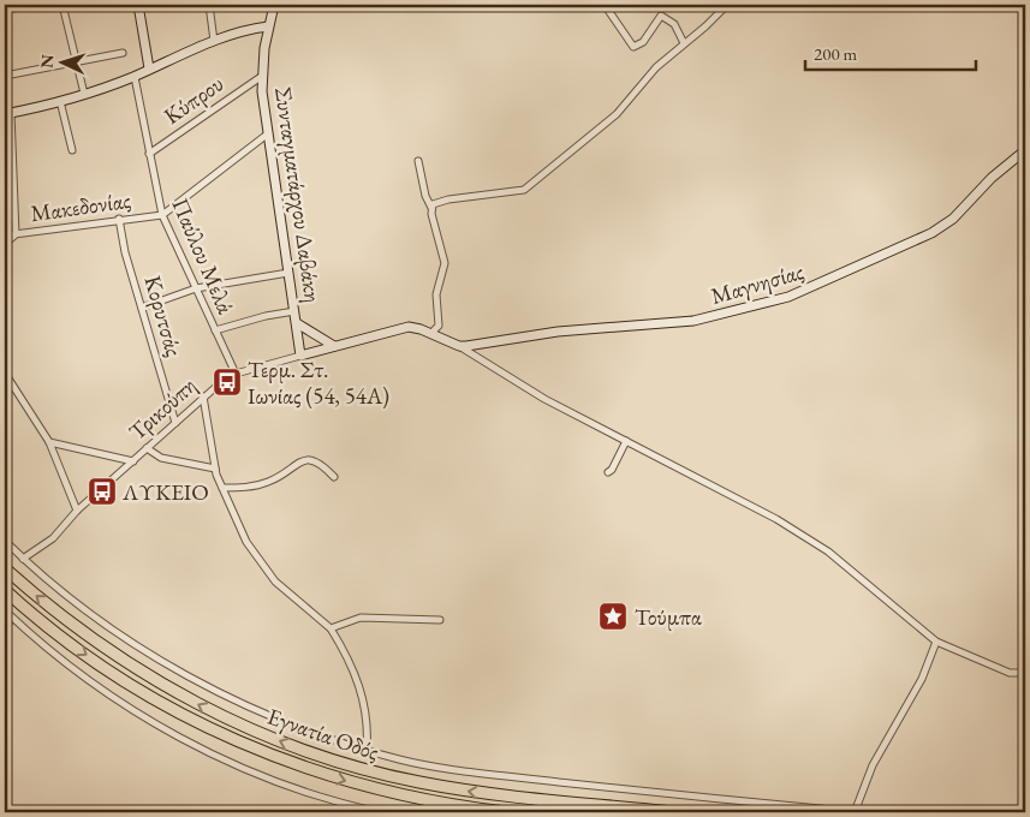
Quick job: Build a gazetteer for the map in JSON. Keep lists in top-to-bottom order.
{
  "streets": {
    "highway": ["Εγνατία Οδός"],
    "street": [
      "Κύπρου",
      "Συνταγματάρχου Δαβάκη",
      "Μακεδονίας",
      "Παύλου Μελά",
      "Μαγνησίας",
      "Κορυτσάς",
      "Τρικούπη"
    ]
  },
  "crossings": [
    ["Κύπρου", "Συνταγματάρχου Δαβάκη"],
    ["Κύπρου", "Παύλου Μελά"],
    ["Συνταγματάρχου Δαβάκη", "Τρικούπη"],
    ["Μακεδονίας", "Παύλου Μελά"],
    ["Μακεδονίας", "Κορυτσάς"],
    ["Παύλου Μελά", "Τρικούπη"],
    ["Μαγνησίας", "Τρικούπη"],
    ["Κορυτσάς", "Τρικούπη"]
  ],
  "places": {
    "bus stop": ["Τερμ. Στ. Ιωνίας (54, 54Α)", "ΛΥΚΕΙΟ"],
    "place": ["Τούμπα"]
  },
  "scale_bar": "200 m",
  "north": "left"
}
